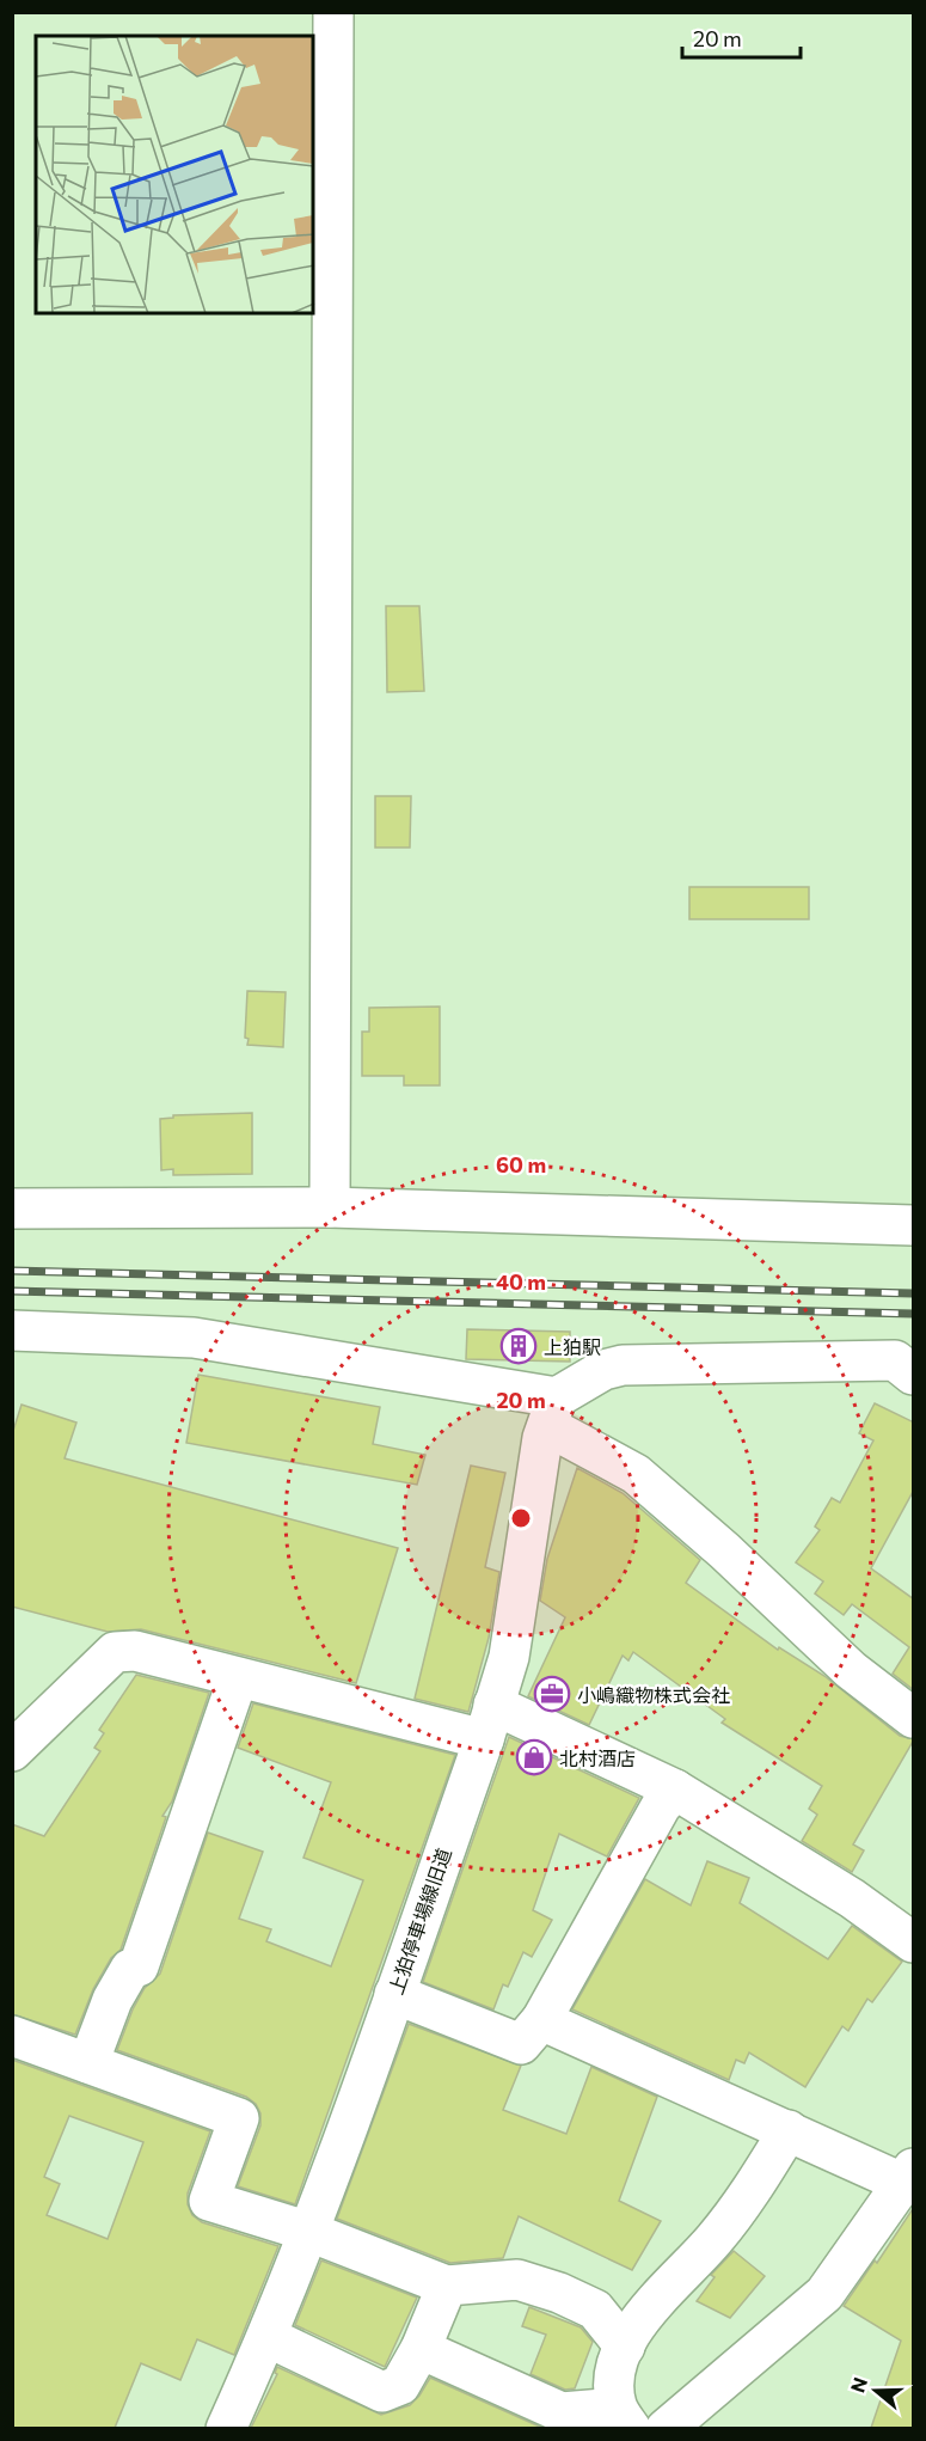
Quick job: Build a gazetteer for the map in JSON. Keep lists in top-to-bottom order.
{
  "streets": {
    "street": ["上狛停車場線旧道"]
  },
  "places": {
    "building": ["上狛駅"],
    "office": ["小嶋織物株式会社"],
    "shop": ["北村酒店"]
  },
  "scale_bar": "20 m",
  "north": "left",
  "rings": ["60 m", "40 m", "20 m"]
}
